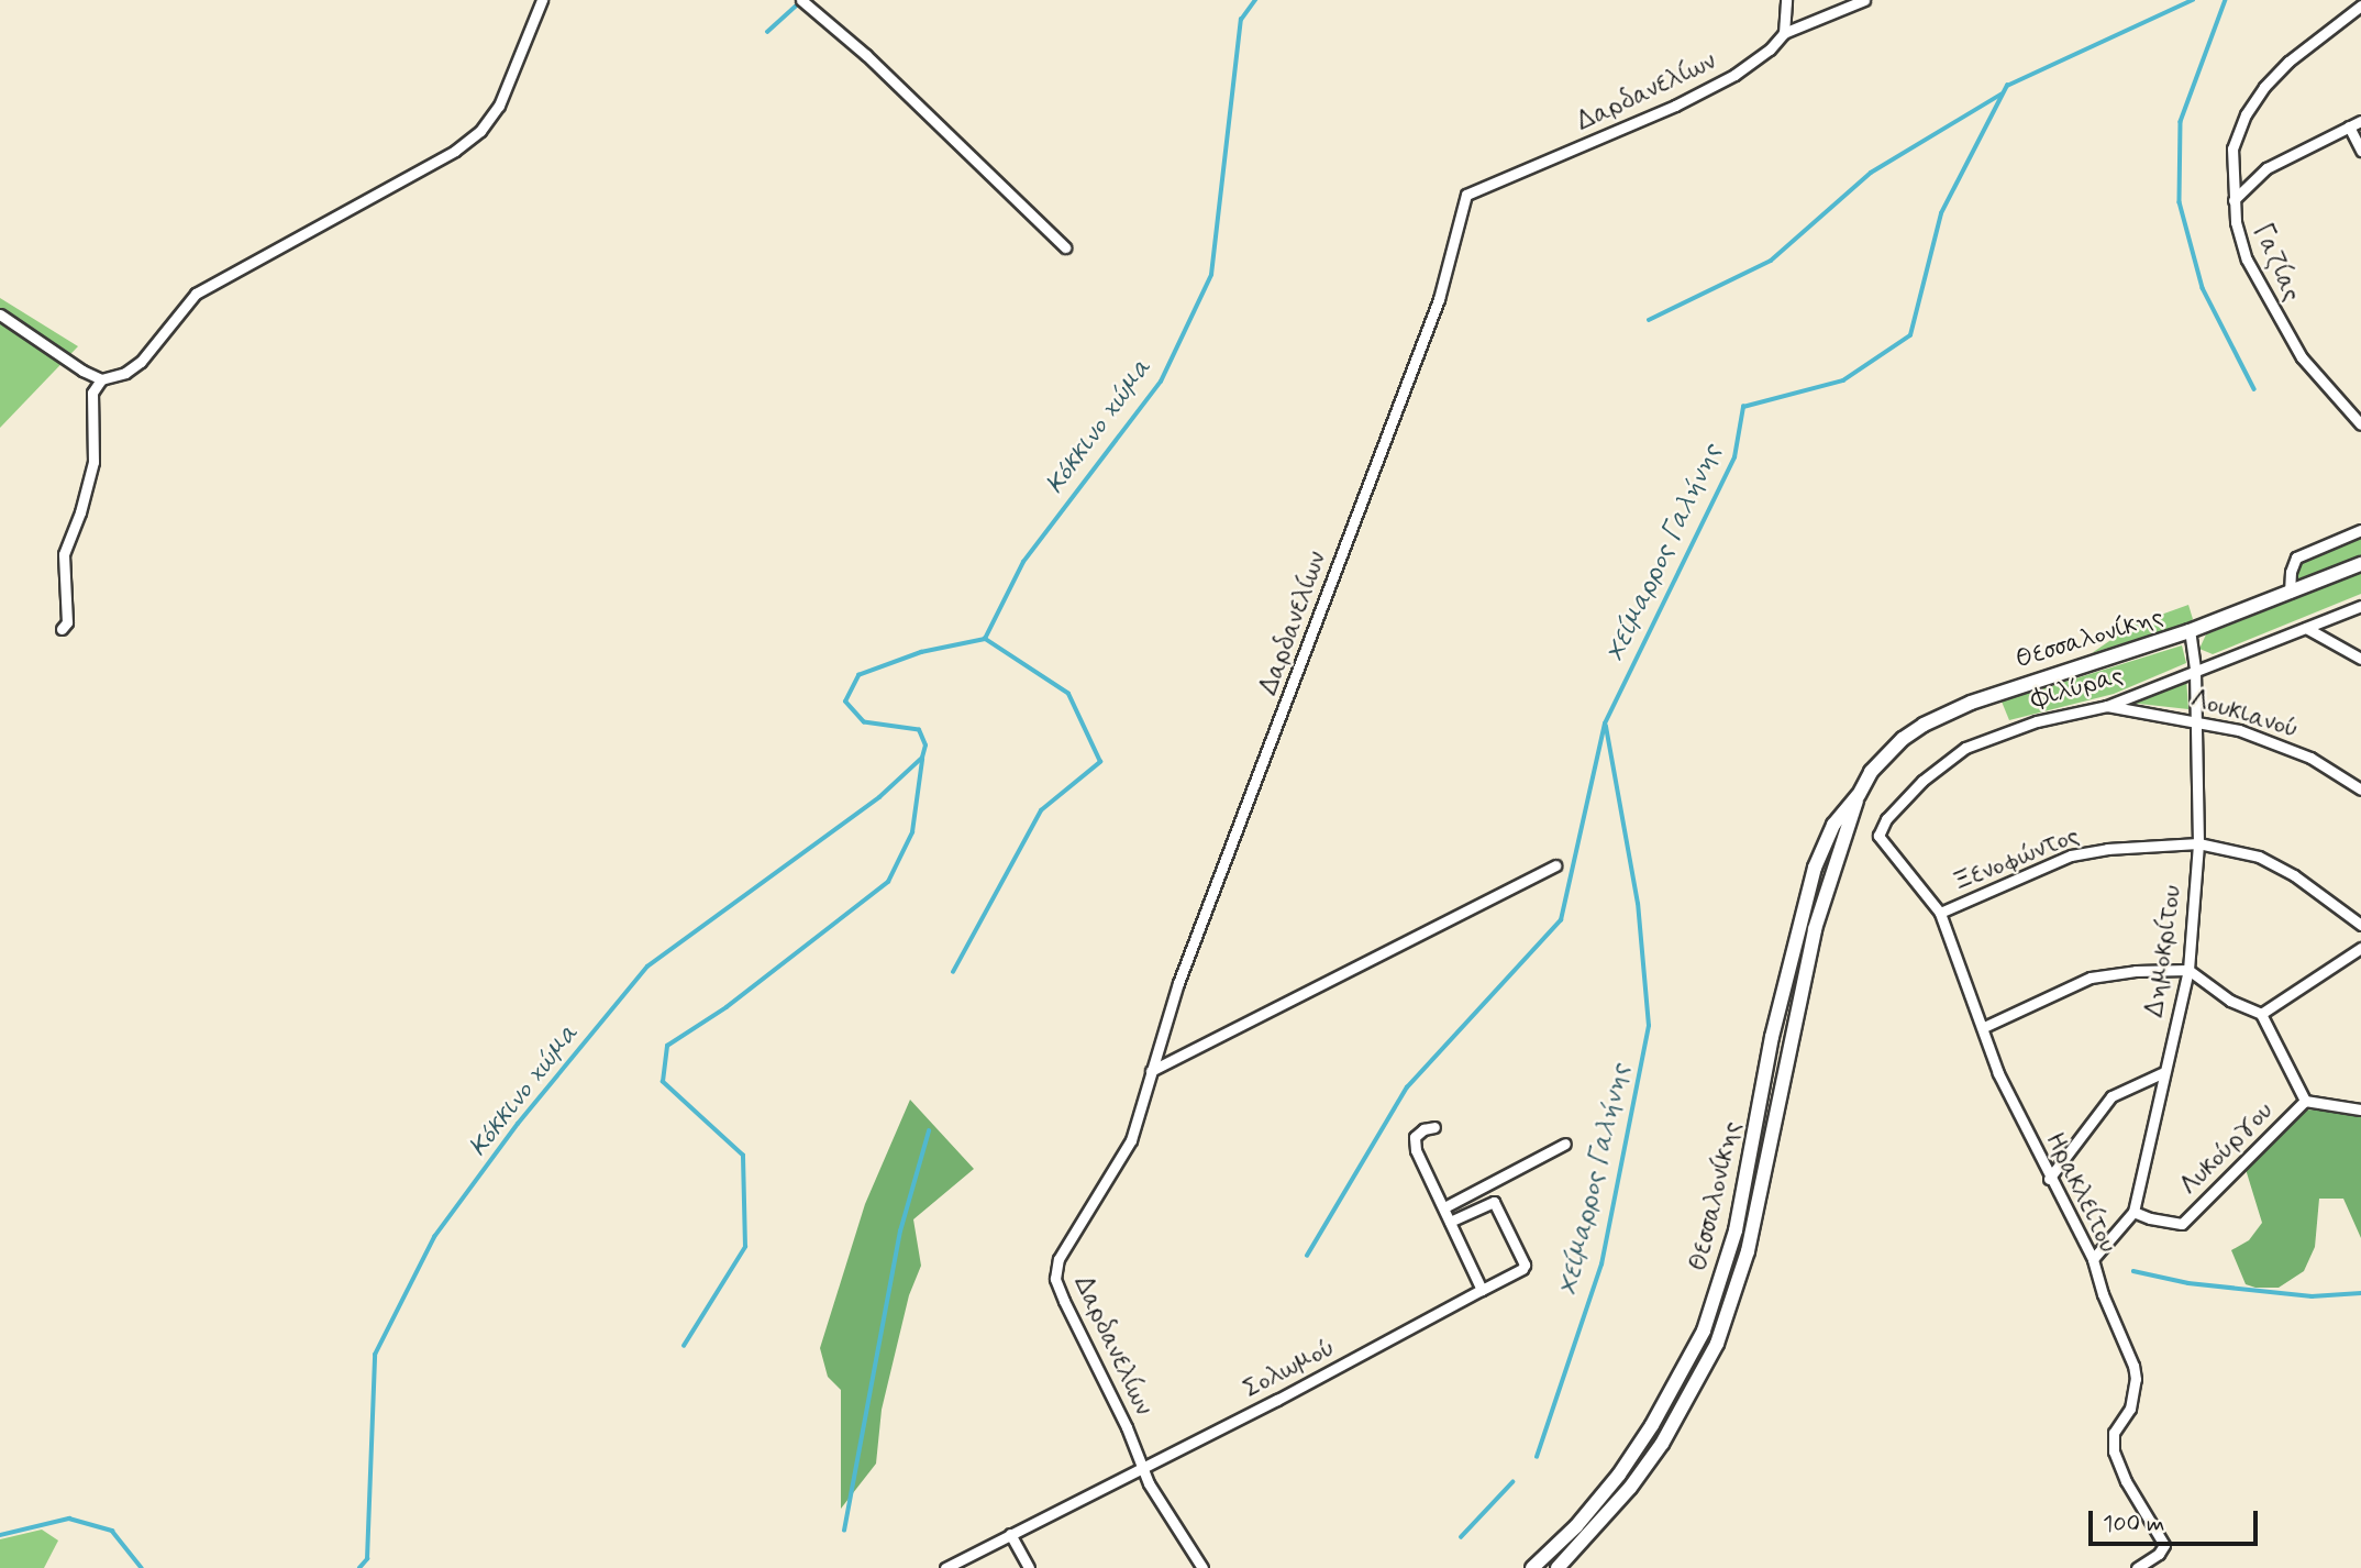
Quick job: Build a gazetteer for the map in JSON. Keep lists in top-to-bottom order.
{
  "streets": {
    "main road": ["Θεσσαλονίκης"],
    "street": [
      "Δαρδανελίων",
      "Γαζίας",
      "Φιλύρας",
      "Λουκιανού",
      "Ξενοφώντος",
      "Δημοκρίτου",
      "Λυκούργου",
      "Ηρακλείτου",
      "Σολωμού"
    ]
  },
  "crossings": [
    ["Δαρδανελίων", "Σολωμού"],
    ["Θεσσαλονίκης", "Δημοκρίτου"],
    ["Φιλύρας", "Λουκιανού"],
    ["Φιλύρας", "Δημοκρίτου"],
    ["Φιλύρας", "Ηρακλείτου"],
    ["Λουκιανού", "Δημοκρίτου"],
    ["Ξενοφώντος", "Δημοκρίτου"],
    ["Ξενοφώντος", "Ηρακλείτου"],
    ["Δημοκρίτου", "Λυκούργου"],
    ["Δημοκρίτου", "Ηρακλείτου"]
  ],
  "water": ["Κόκκινο χώμα", "Χείμαρρος Γαλήνης"],
  "scale_bar": "100 m"
}
